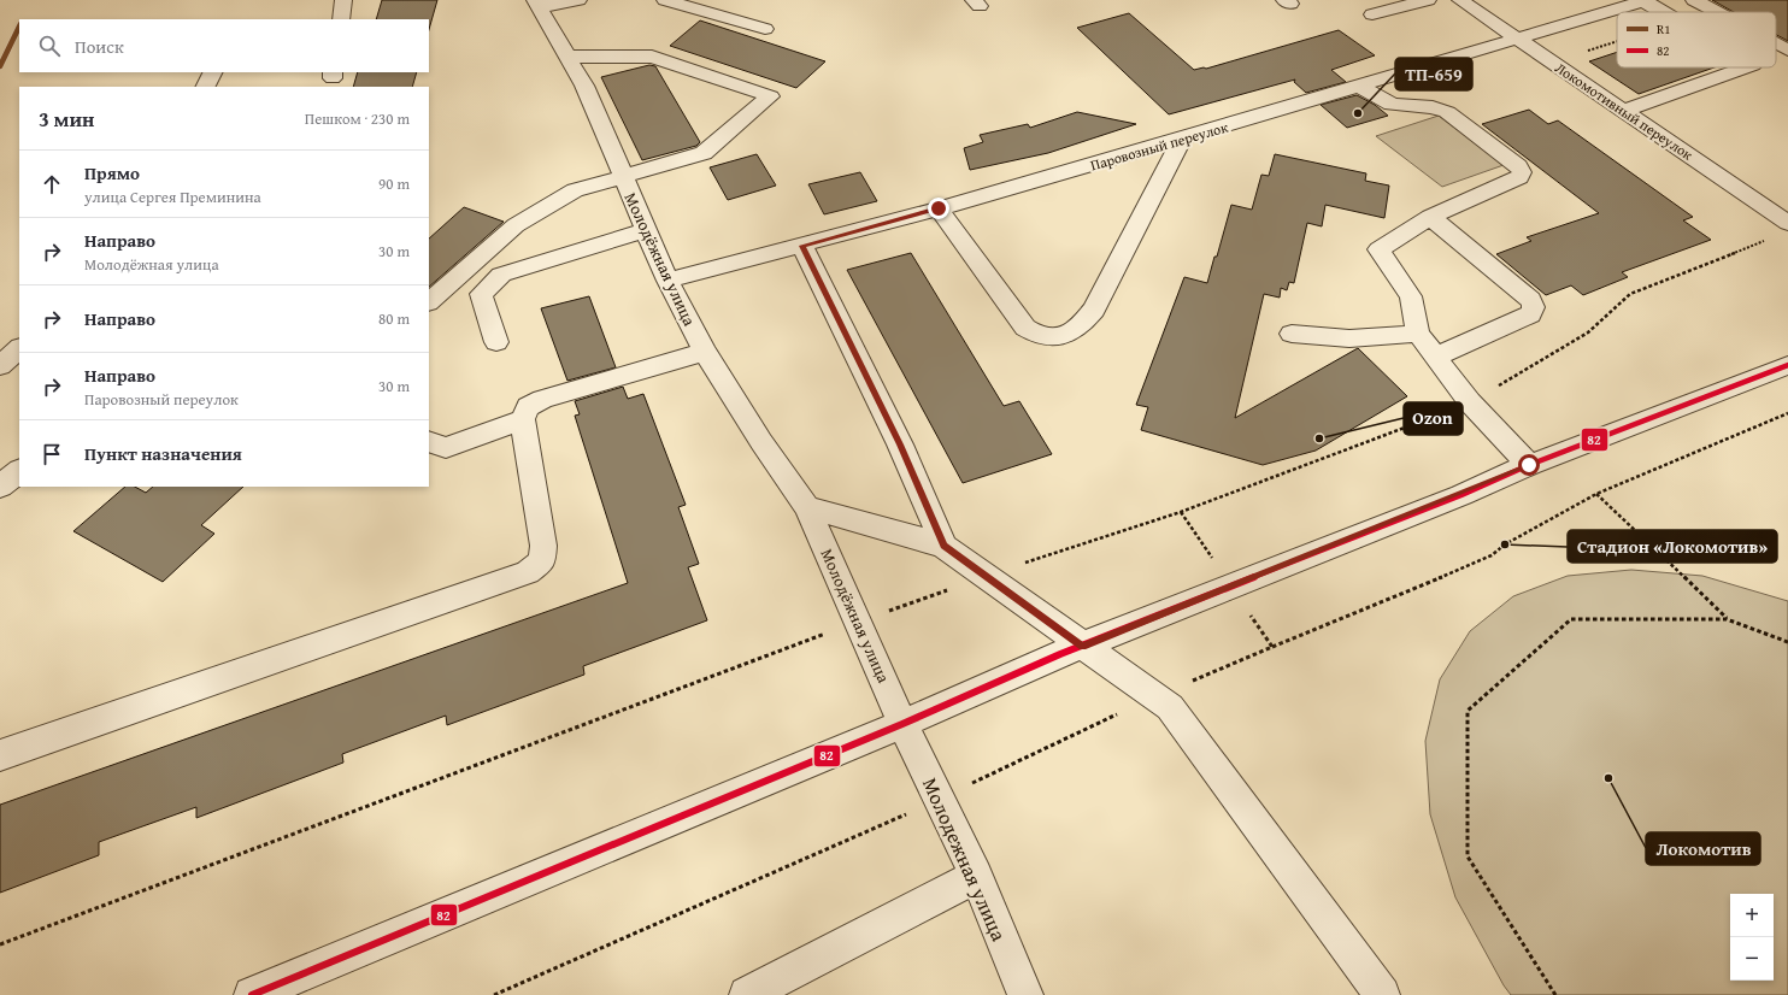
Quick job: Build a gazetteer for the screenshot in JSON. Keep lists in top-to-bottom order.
{
  "streets": {
    "street": [
      "Локомотивный переулок",
      "Паровозный переулок",
      "Молодёжная улица",
      "Молодежная улица"
    ]
  },
  "crossings": [
    ["Локомотивный переулок", "Паровозный переулок"],
    ["Паровозный переулок", "Молодёжная улица"],
    ["Молодёжная улица", "Молодежная улица"]
  ],
  "places": [
    "ТП-659",
    "Ozon",
    "Стадион «Локомотив»",
    "Локомотив"
  ],
  "lines": ["transit line R1", "transit line 82"],
  "legend": ["R1", "82"],
  "page": {
    "search": "Поиск",
    "heading": ["3 мин", "Пешком · 230 m"],
    "list": [
      ["Прямо", "улица Сергея Преминина", "90 m"],
      ["Направо", "Молодёжная улица", "30 m"],
      ["Направо", "80 m"],
      ["Направо", "Паровозный переулок", "30 m"],
      "Пункт назначения"
    ],
    "map_buttons": ["+", "−"]
  }
}
